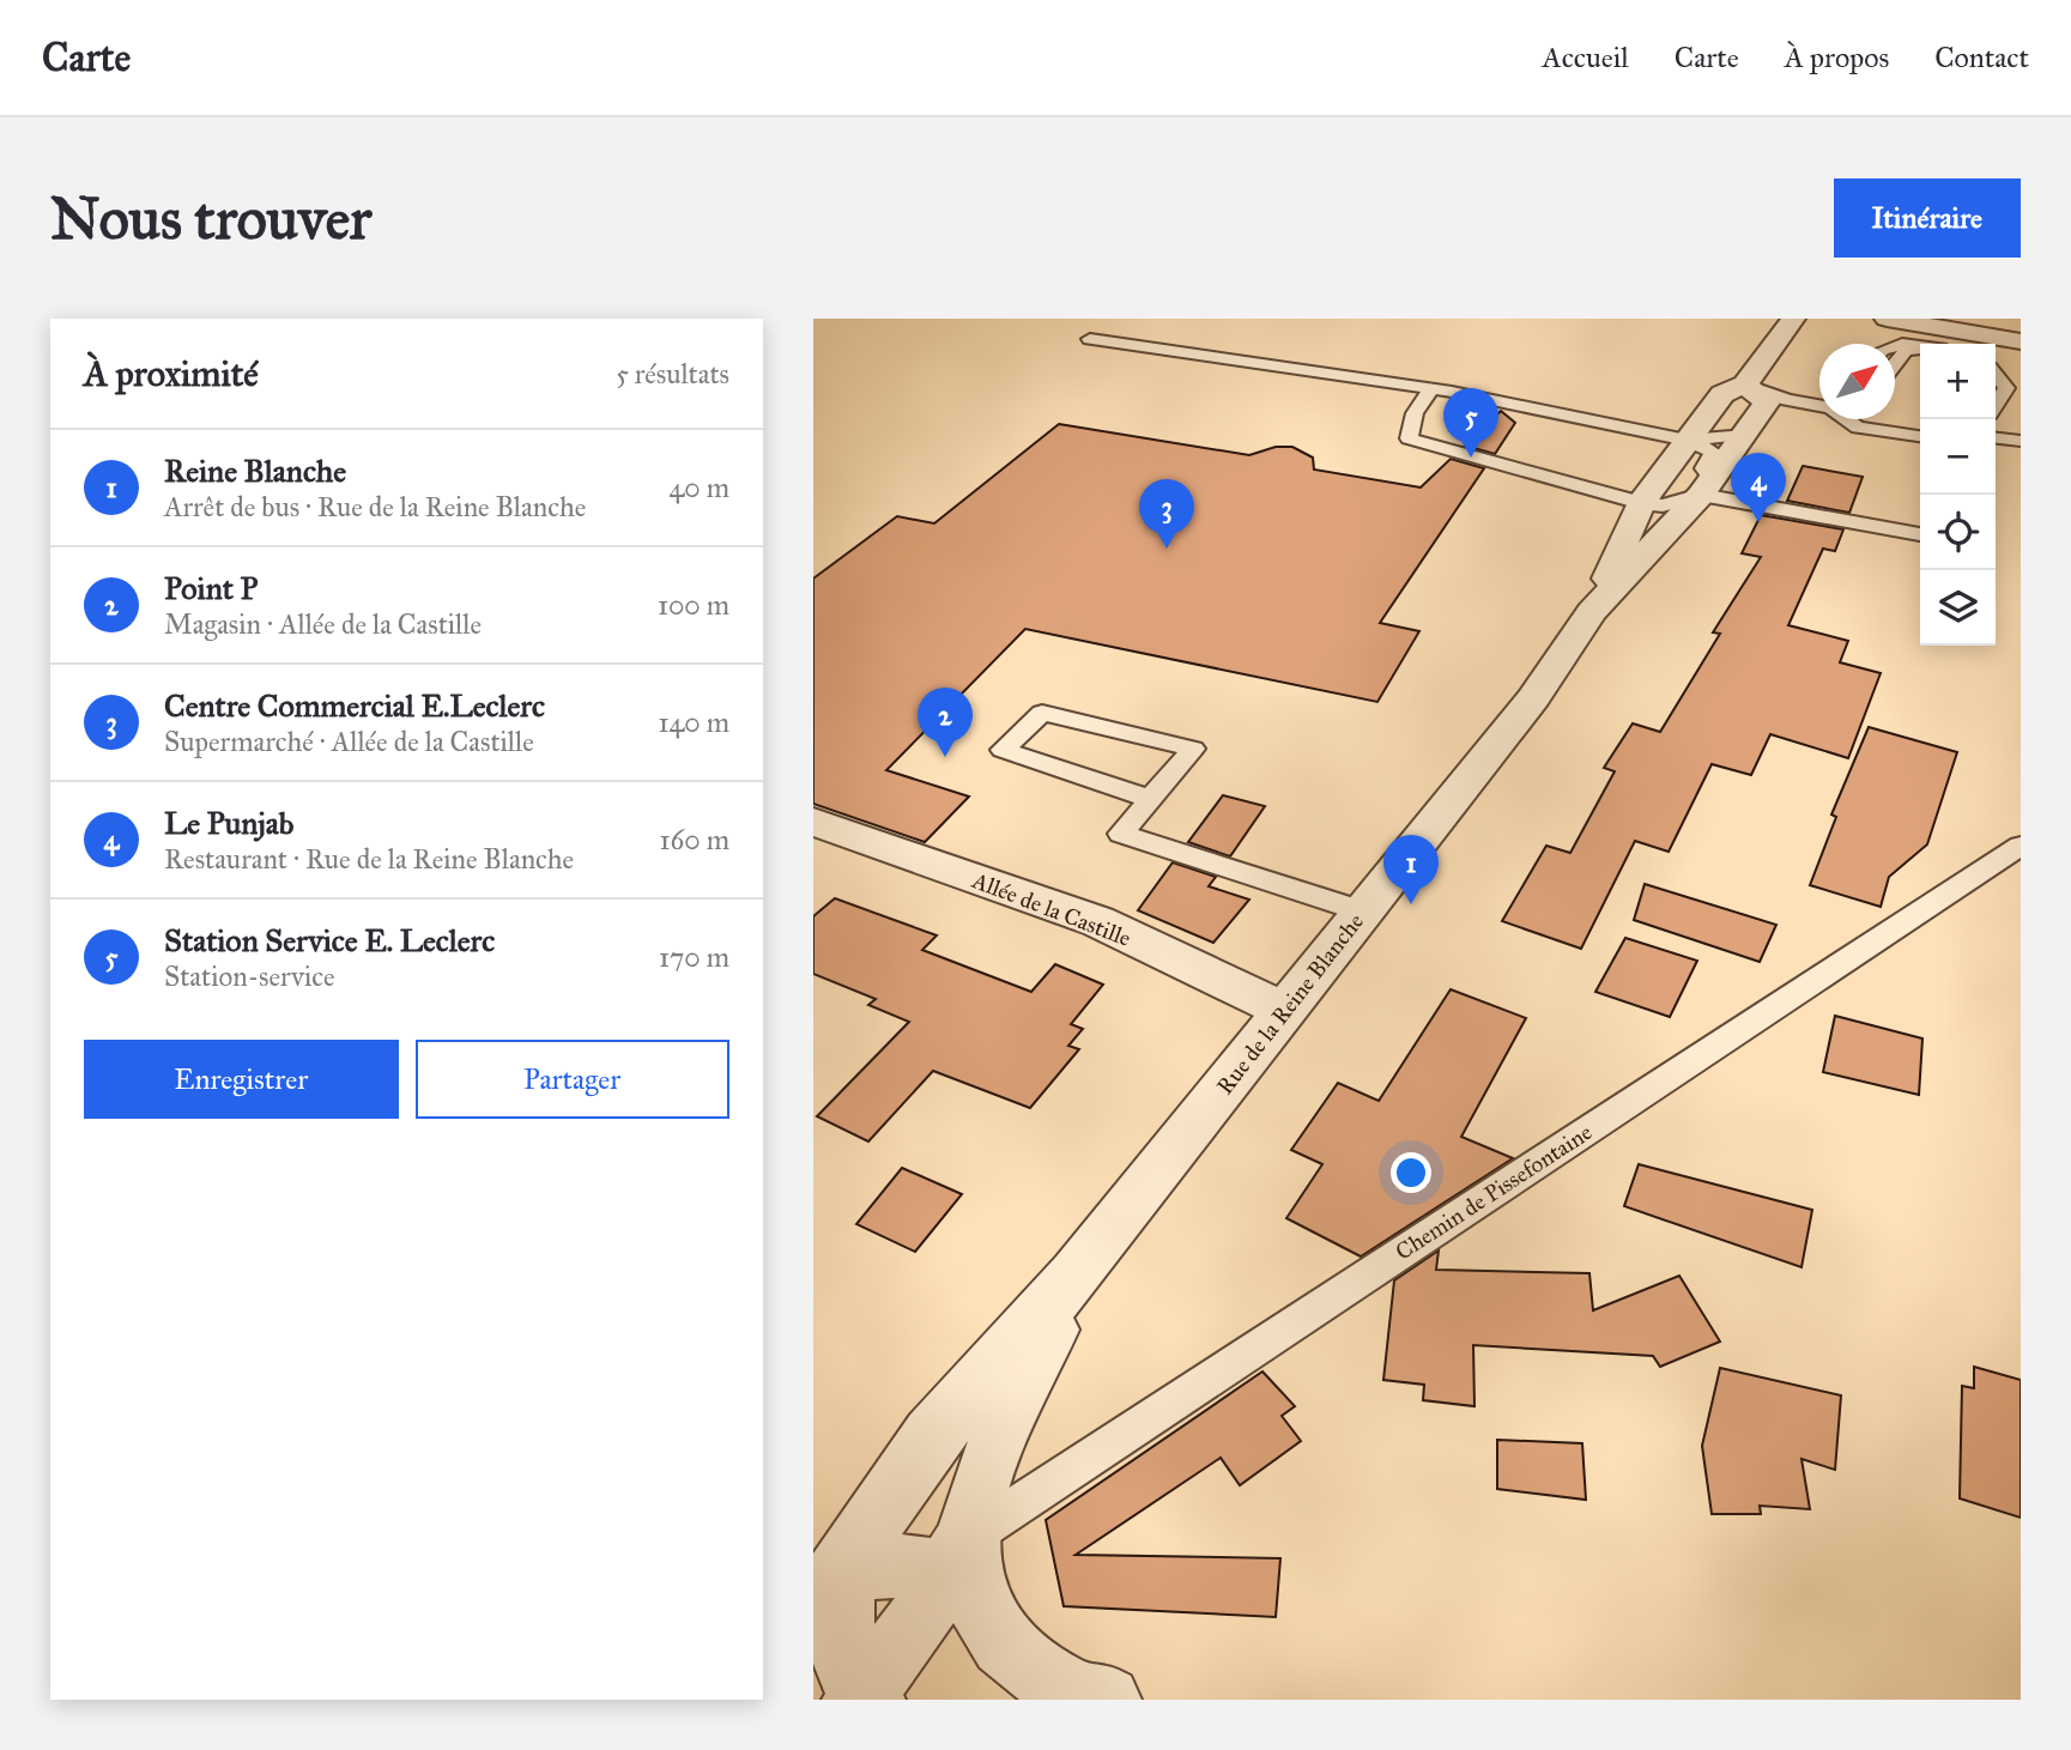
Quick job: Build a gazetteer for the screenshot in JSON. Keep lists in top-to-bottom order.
{
  "streets": {
    "street": ["Allée de la Castille", "Rue de la Reine Blanche"],
    "lane": ["Chemin de Pissefontaine"]
  },
  "crossings": [
    ["Allée de la Castille", "Rue de la Reine Blanche"],
    ["Rue de la Reine Blanche", "Chemin de Pissefontaine"]
  ],
  "north": "top right",
  "page": {
    "header": "Carte",
    "nav": [
      "Accueil",
      "Carte",
      "À propos",
      "Contact"
    ],
    "buttons": [
      "Itinéraire",
      ["Enregistrer", "Partager"]
    ],
    "title": "Nous trouver",
    "heading": ["À proximité", "5 résultats"],
    "map_buttons": ["+", "−"],
    "pins": [
      "5",
      "4",
      "3",
      "2",
      "1"
    ],
    "list": [
      {
        "mark": "1",
        "name": "Reine Blanche",
        "note": "Arrêt de bus · Rue de la Reine Blanche",
        "value": "40 m"
      },
      {
        "mark": "2",
        "name": "Point P",
        "note": "Magasin · Allée de la Castille",
        "value": "100 m"
      },
      {
        "mark": "3",
        "name": "Centre Commercial E.Leclerc",
        "note": "Supermarché · Allée de la Castille",
        "value": "140 m"
      },
      {
        "mark": "4",
        "name": "Le Punjab",
        "note": "Restaurant · Rue de la Reine Blanche",
        "value": "160 m"
      },
      {
        "mark": "5",
        "name": "Station Service E. Leclerc",
        "note": "Station-service",
        "value": "170 m"
      }
    ]
  }
}
